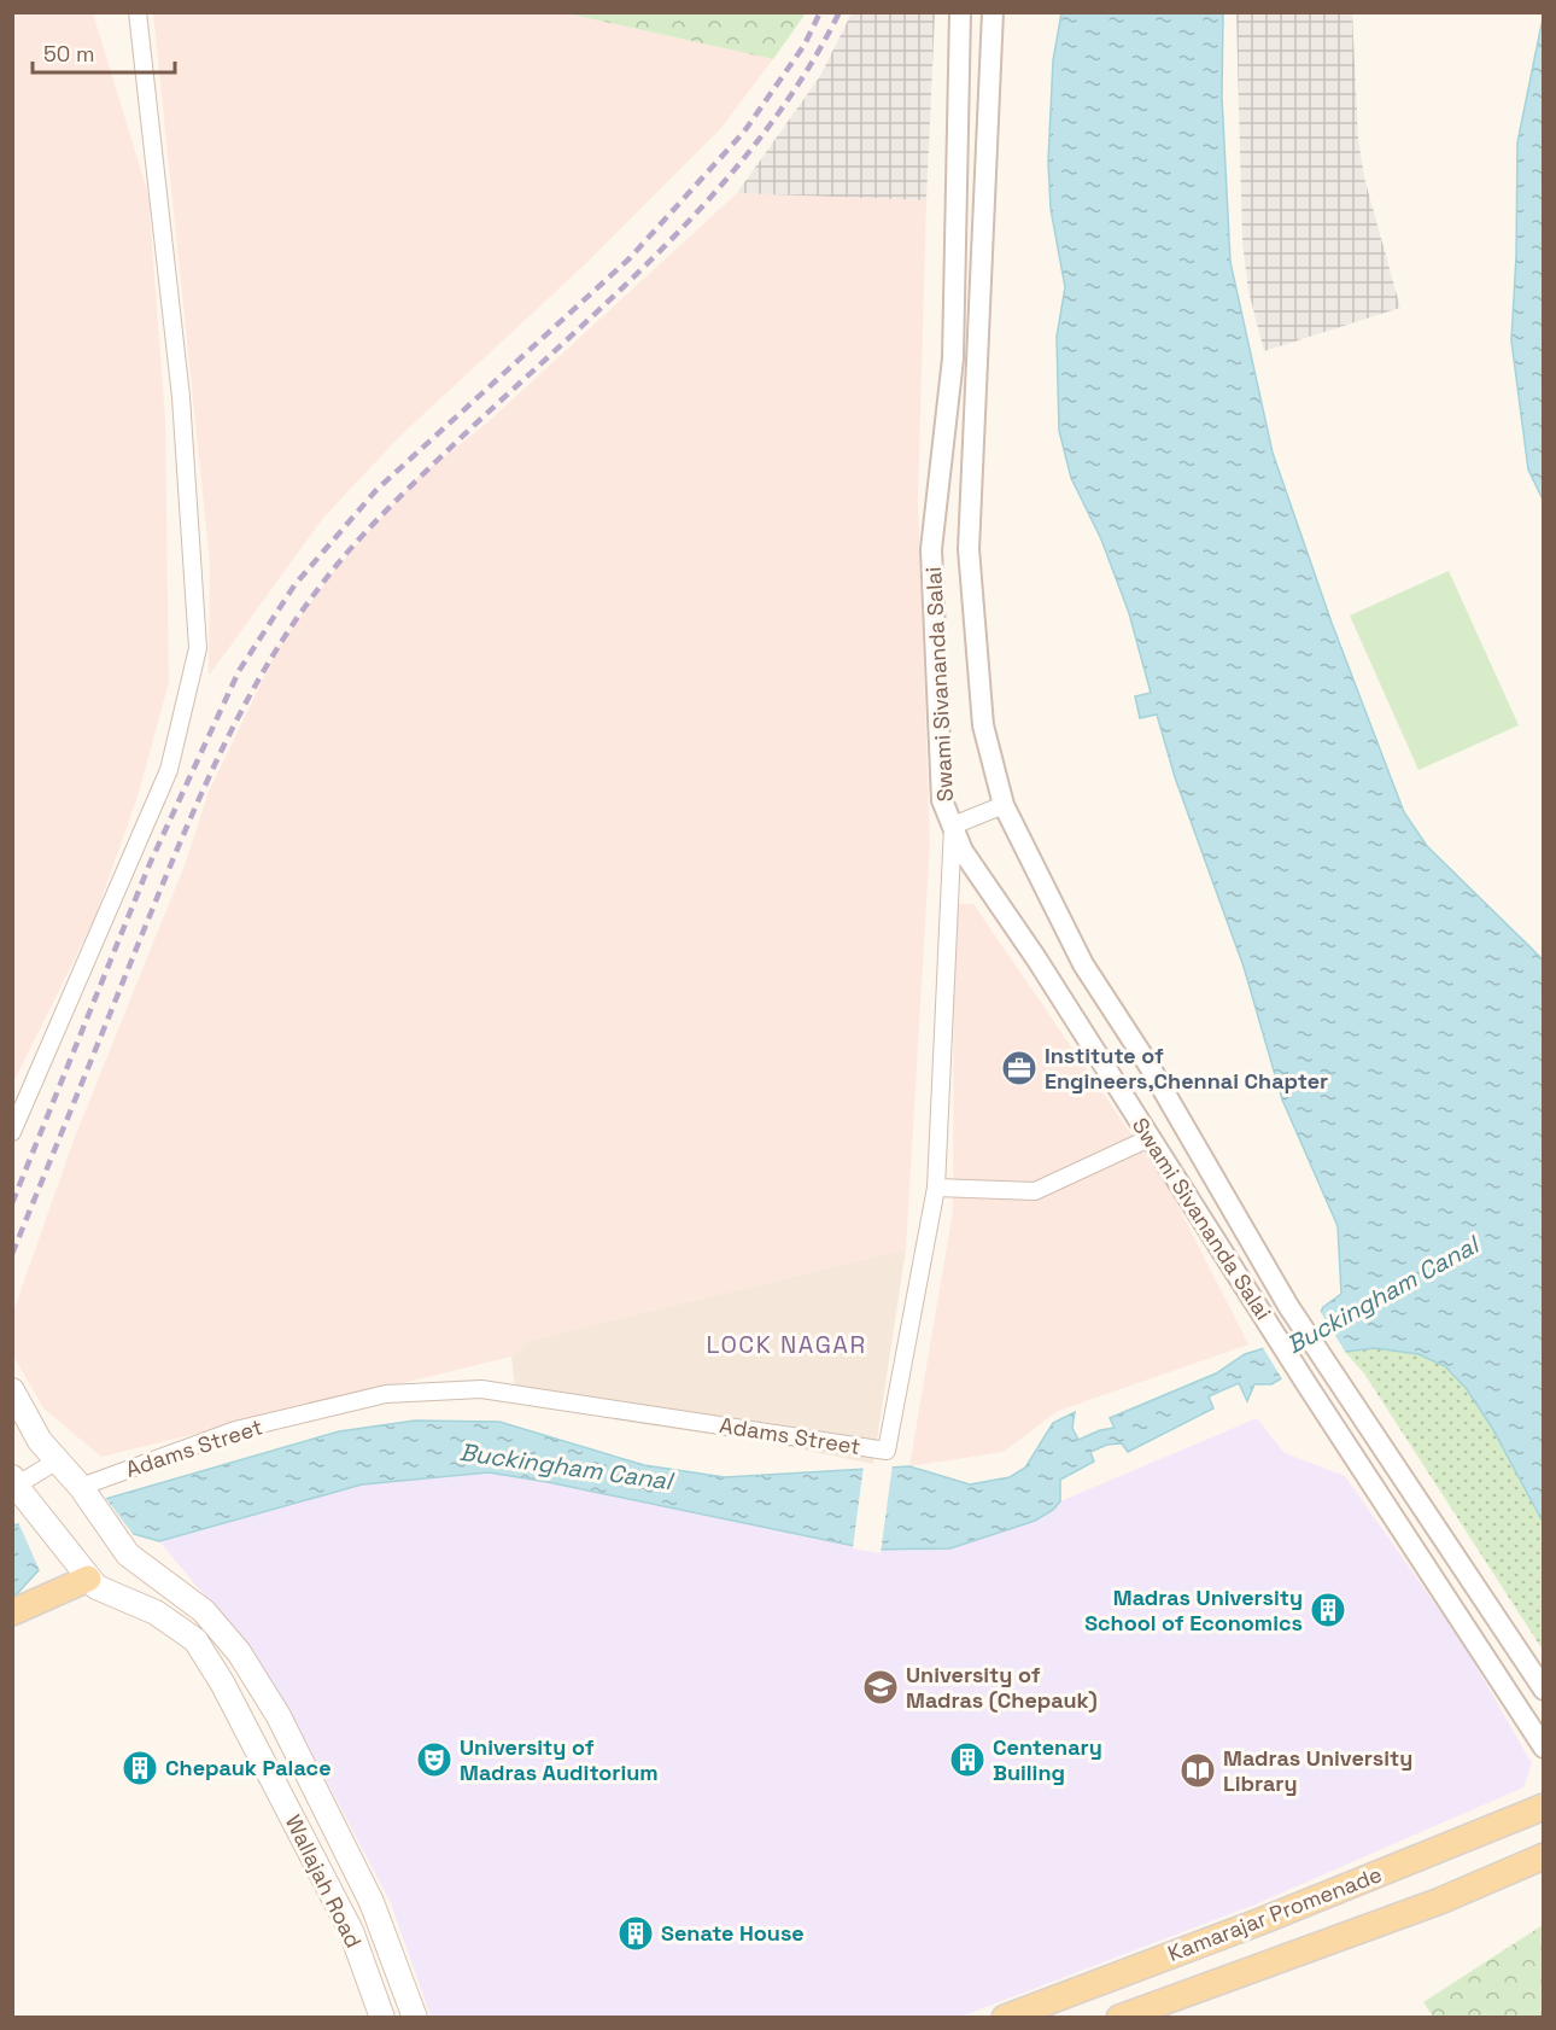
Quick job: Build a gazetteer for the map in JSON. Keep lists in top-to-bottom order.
{
  "streets": {
    "main road": ["Wallajah Road", "Kamarajar Promenade"],
    "street": ["Swami Sivananda Salai", "Adams Street"]
  },
  "crossings": [
    ["Swami Sivananda Salai", "Adams Street"],
    ["Adams Street", "Wallajah Road"]
  ],
  "districts": ["LOCK NAGAR"],
  "water": ["Buckingham Canal"],
  "places": {
    "office": ["Institute of Engineers,Chennai Chapter"],
    "building": [
      "Madras University School of Economics",
      "Centenary Builing",
      "Chepauk Palace",
      "Senate House"
    ],
    "school or university": ["University of Madras (Chepauk)"],
    "theatre": ["University of Madras Auditorium"],
    "library": ["Madras University Library"]
  },
  "scale_bar": "50 m"
}
